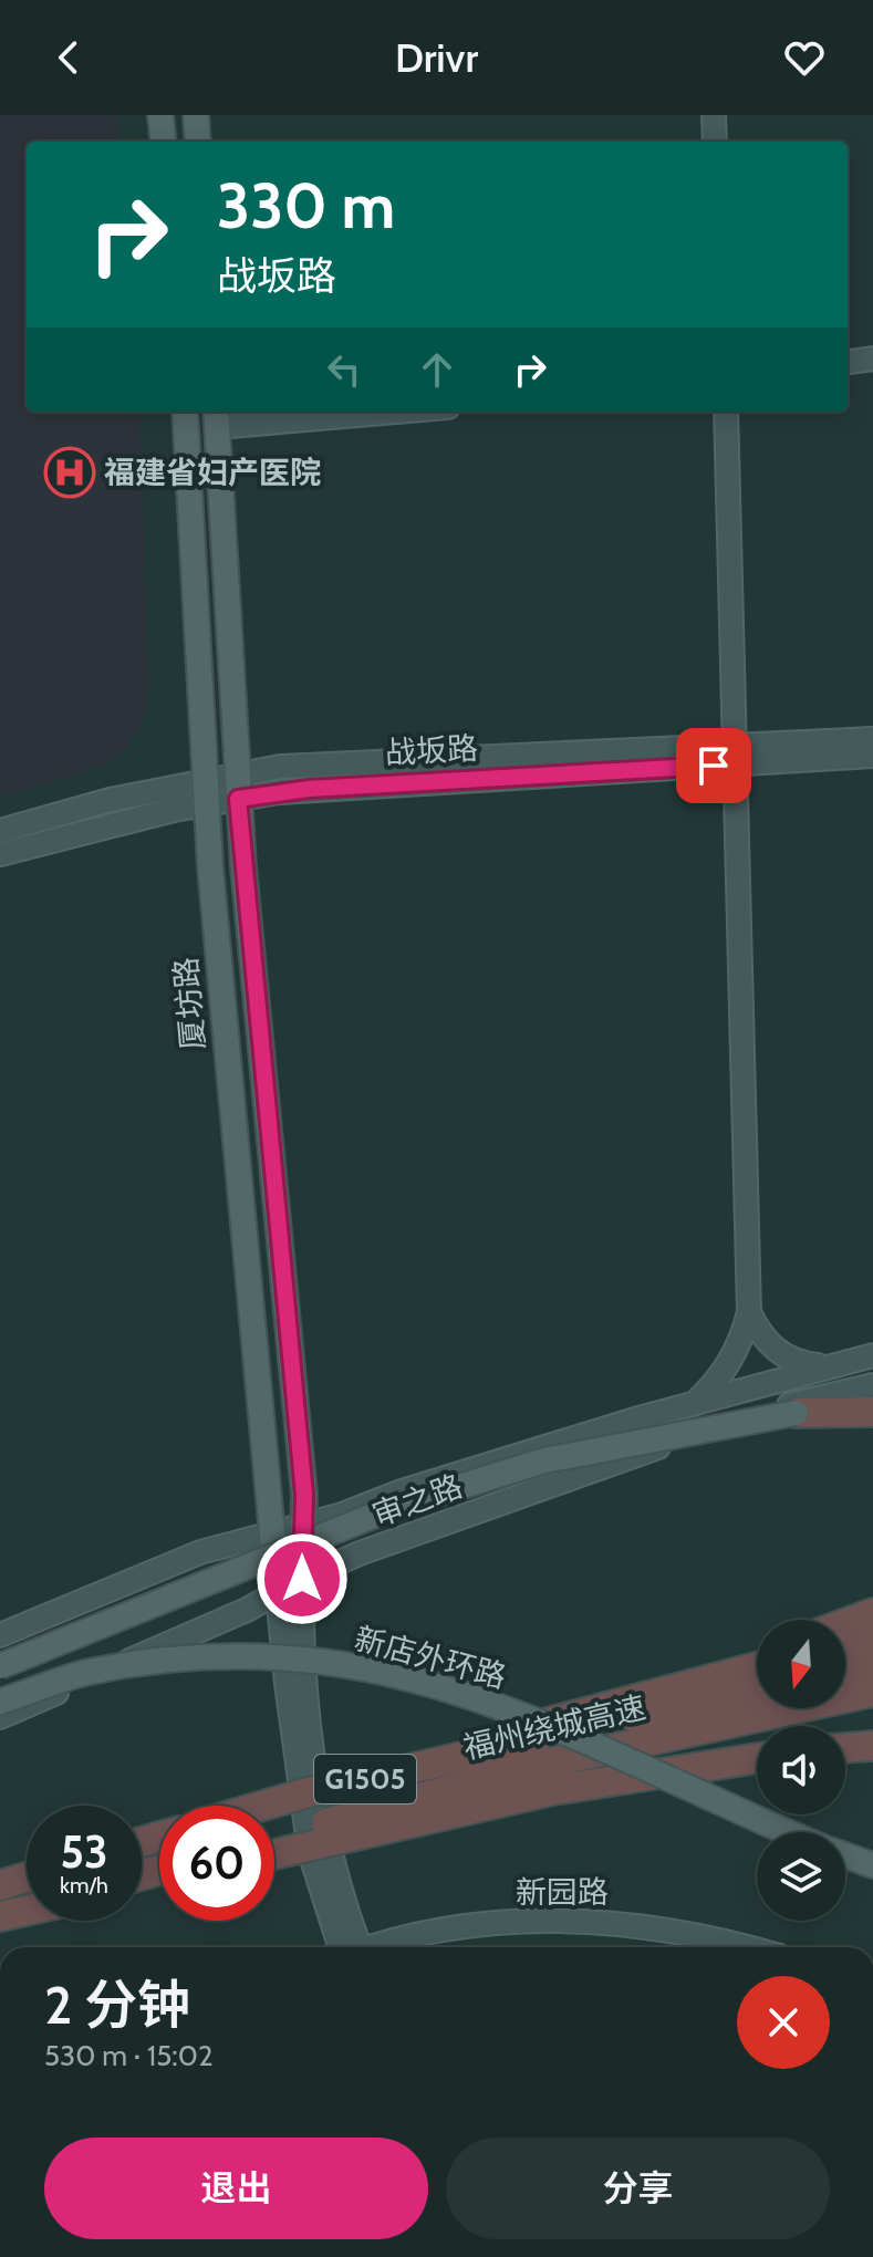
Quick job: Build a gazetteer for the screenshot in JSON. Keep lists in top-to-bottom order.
{
  "streets": {
    "highway": ["福州绕城高速", "G1505"],
    "main road": [
      "战坂路",
      "厦坊路",
      "审之路",
      "新店外环路",
      "新园路"
    ]
  },
  "crossings": [
    ["战坂路", "厦坊路"],
    ["厦坊路", "审之路"]
  ],
  "places": {
    "hospital": ["福建省妇产医院"]
  },
  "north": "bottom",
  "page": {
    "header": "Drivr",
    "turn": ["330 m", "战坂路"],
    "speed": "53 km/h",
    "limit": "60",
    "heading": ["2 分钟", "530 m · 15:02"],
    "buttons": ["退出", "分享"]
  }
}
